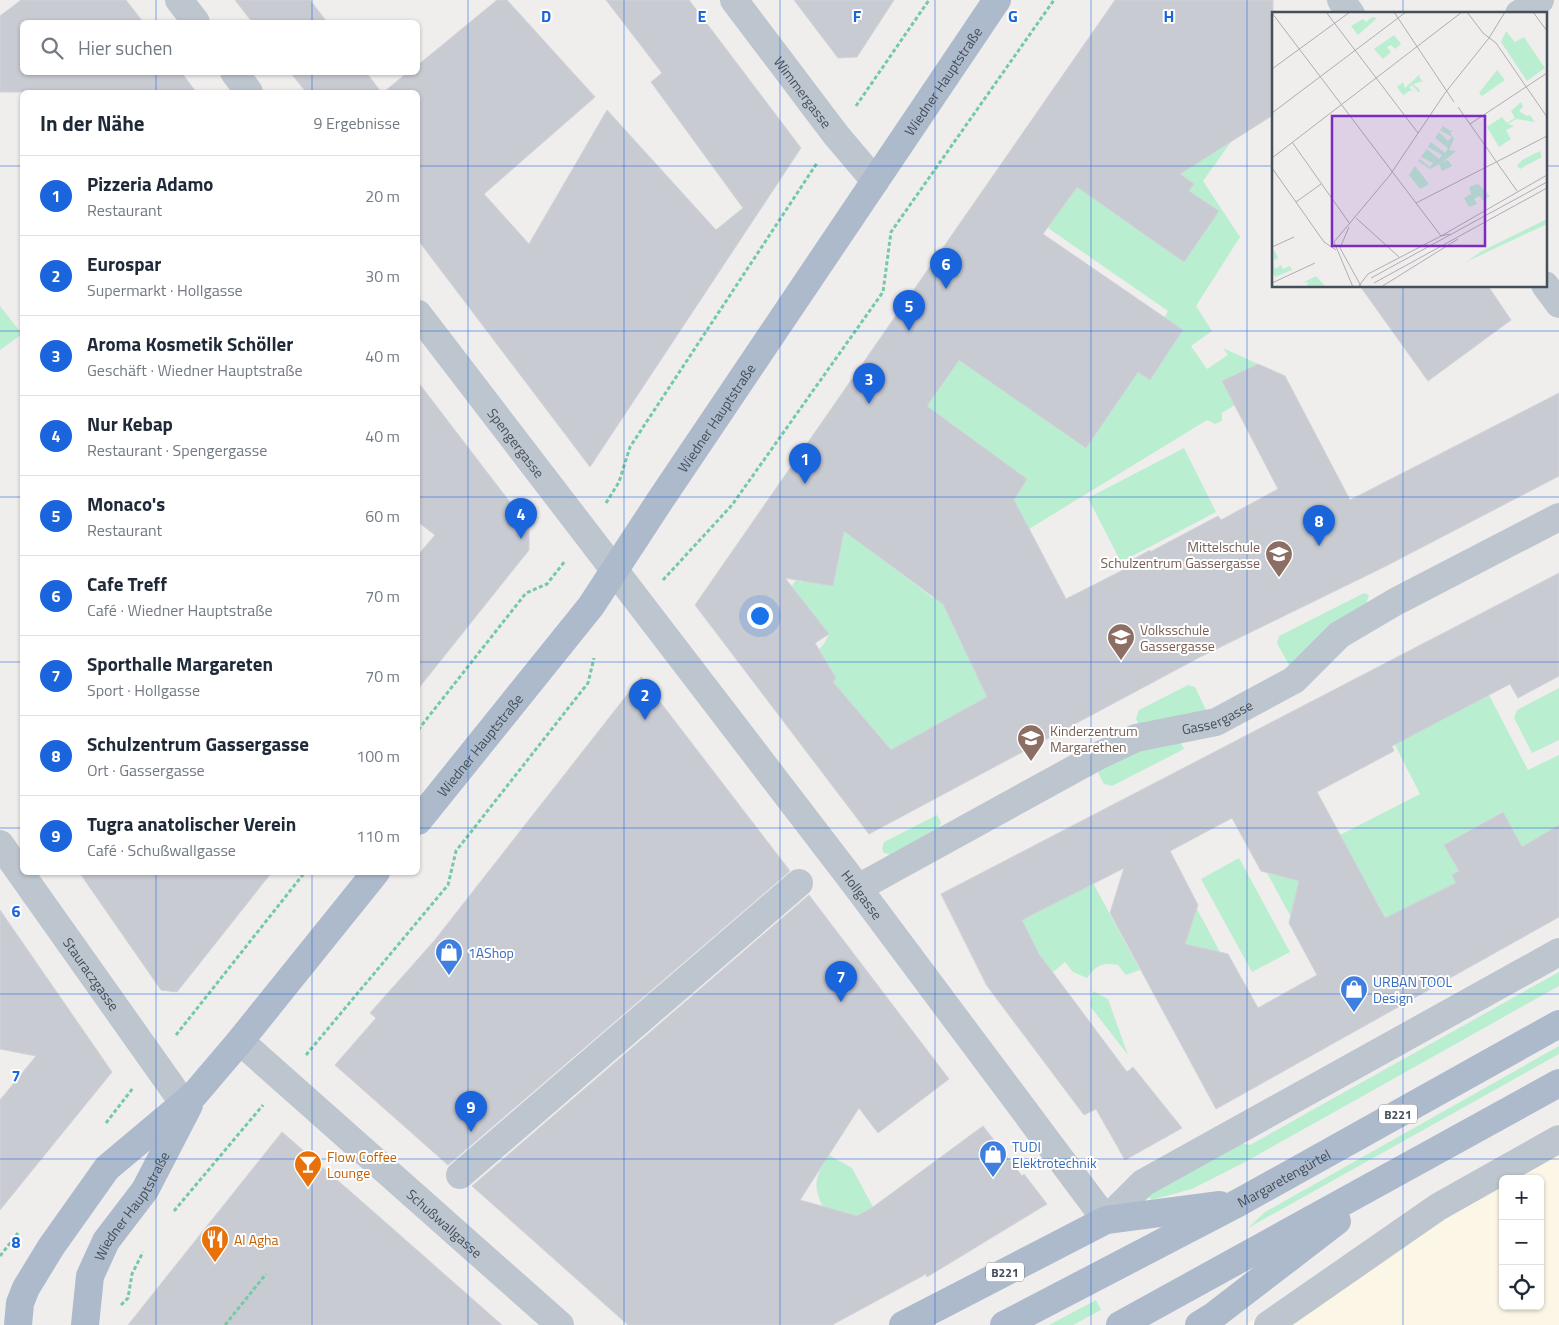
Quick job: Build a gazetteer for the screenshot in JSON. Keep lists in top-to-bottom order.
{
  "streets": {
    "main road": ["Wiedner Hauptstraße", "B221", "Margaretengürtel"],
    "street": [
      "Wimmergasse",
      "Spengergasse",
      "Gassergasse",
      "Hollgasse",
      "Stauraczgasse",
      "Schußwallgasse"
    ]
  },
  "crossings": [
    ["Wiedner Hauptstraße", "Wimmergasse"],
    ["Wiedner Hauptstraße", "Spengergasse"],
    ["Wiedner Hauptstraße", "Hollgasse"],
    ["Wiedner Hauptstraße", "Stauraczgasse"],
    ["Wiedner Hauptstraße", "Schußwallgasse"],
    ["Spengergasse", "Hollgasse"],
    ["Gassergasse", "Hollgasse"],
    ["Hollgasse", "B221"],
    ["B221", "Margaretengürtel"]
  ],
  "places": {
    "school or university": ["Mittelschule Schulzentrum Gassergasse", "Volksschule Gassergasse", "Kinderzentrum Margarethen"],
    "shop": ["1AShop", "URBAN TOOL Design", "TUDI Elektrotechnik"],
    "bar": ["Flow Coffee Lounge"],
    "restaurant": ["Al Agha"]
  },
  "page": {
    "search": "Hier suchen",
    "heading": ["In der Nähe", "9 Ergebnisse"],
    "list": [
      {
        "mark": "1",
        "name": "Pizzeria Adamo",
        "note": "Restaurant",
        "value": "20 m"
      },
      {
        "mark": "2",
        "name": "Eurospar",
        "note": "Supermarkt · Hollgasse",
        "value": "30 m"
      },
      {
        "mark": "3",
        "name": "Aroma Kosmetik Schöller",
        "note": "Geschäft · Wiedner Hauptstraße",
        "value": "40 m"
      },
      {
        "mark": "4",
        "name": "Nur Kebap",
        "note": "Restaurant · Spengergasse",
        "value": "40 m"
      },
      {
        "mark": "5",
        "name": "Monaco's",
        "note": "Restaurant",
        "value": "60 m"
      },
      {
        "mark": "6",
        "name": "Cafe Treff",
        "note": "Café · Wiedner Hauptstraße",
        "value": "70 m"
      },
      {
        "mark": "7",
        "name": "Sporthalle Margareten",
        "note": "Sport · Hollgasse",
        "value": "70 m"
      },
      {
        "mark": "8",
        "name": "Schulzentrum Gassergasse",
        "note": "Ort · Gassergasse",
        "value": "100 m"
      },
      {
        "mark": "9",
        "name": "Tugra anatolischer Verein",
        "note": "Café · Schußwallgasse",
        "value": "110 m"
      }
    ],
    "pins": [
      "6",
      "5",
      "3",
      "1",
      "4",
      "8",
      "2",
      "7",
      "9"
    ],
    "map_buttons": ["+", "−"]
  },
  "grid": {
    "columns": [
      "D",
      "E",
      "F",
      "G",
      "H"
    ],
    "rows": ["6", "7", "8"]
  }
}
